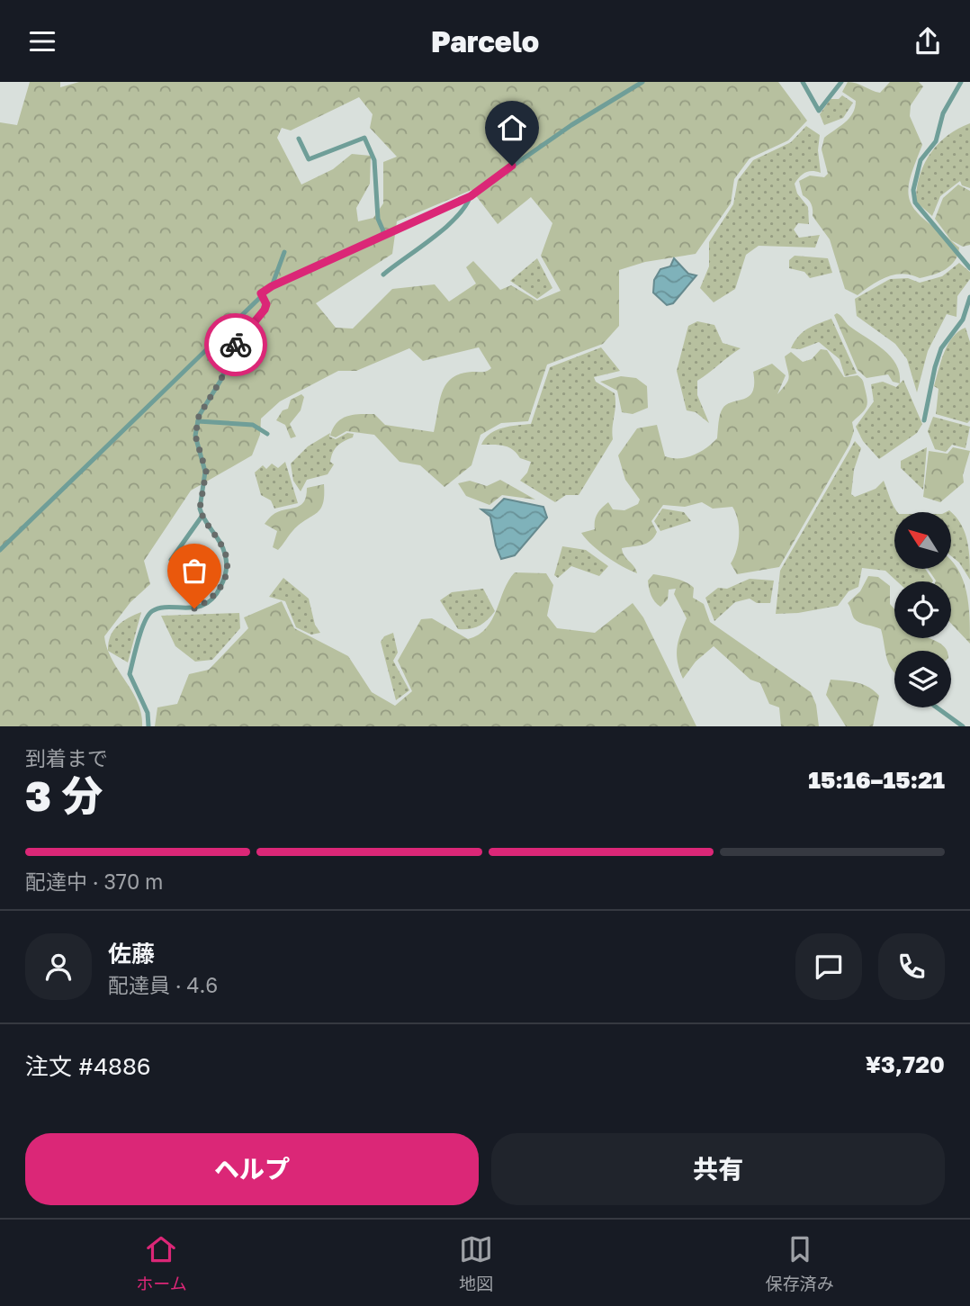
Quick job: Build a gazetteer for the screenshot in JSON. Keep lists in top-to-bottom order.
{
  "north": "top left",
  "page": {
    "header": "Parcelo",
    "heading": ["3 分", "到着まで", "15:16–15:21"],
    "panel": [
      "佐藤",
      "配達員 · 4.6",
      "注文 #4886",
      "¥3,720"
    ],
    "bar": "配達中 · 370 m",
    "buttons": ["ヘルプ", "共有"],
    "tabs": ["ホーム", "地図", "保存済み"]
  }
}
